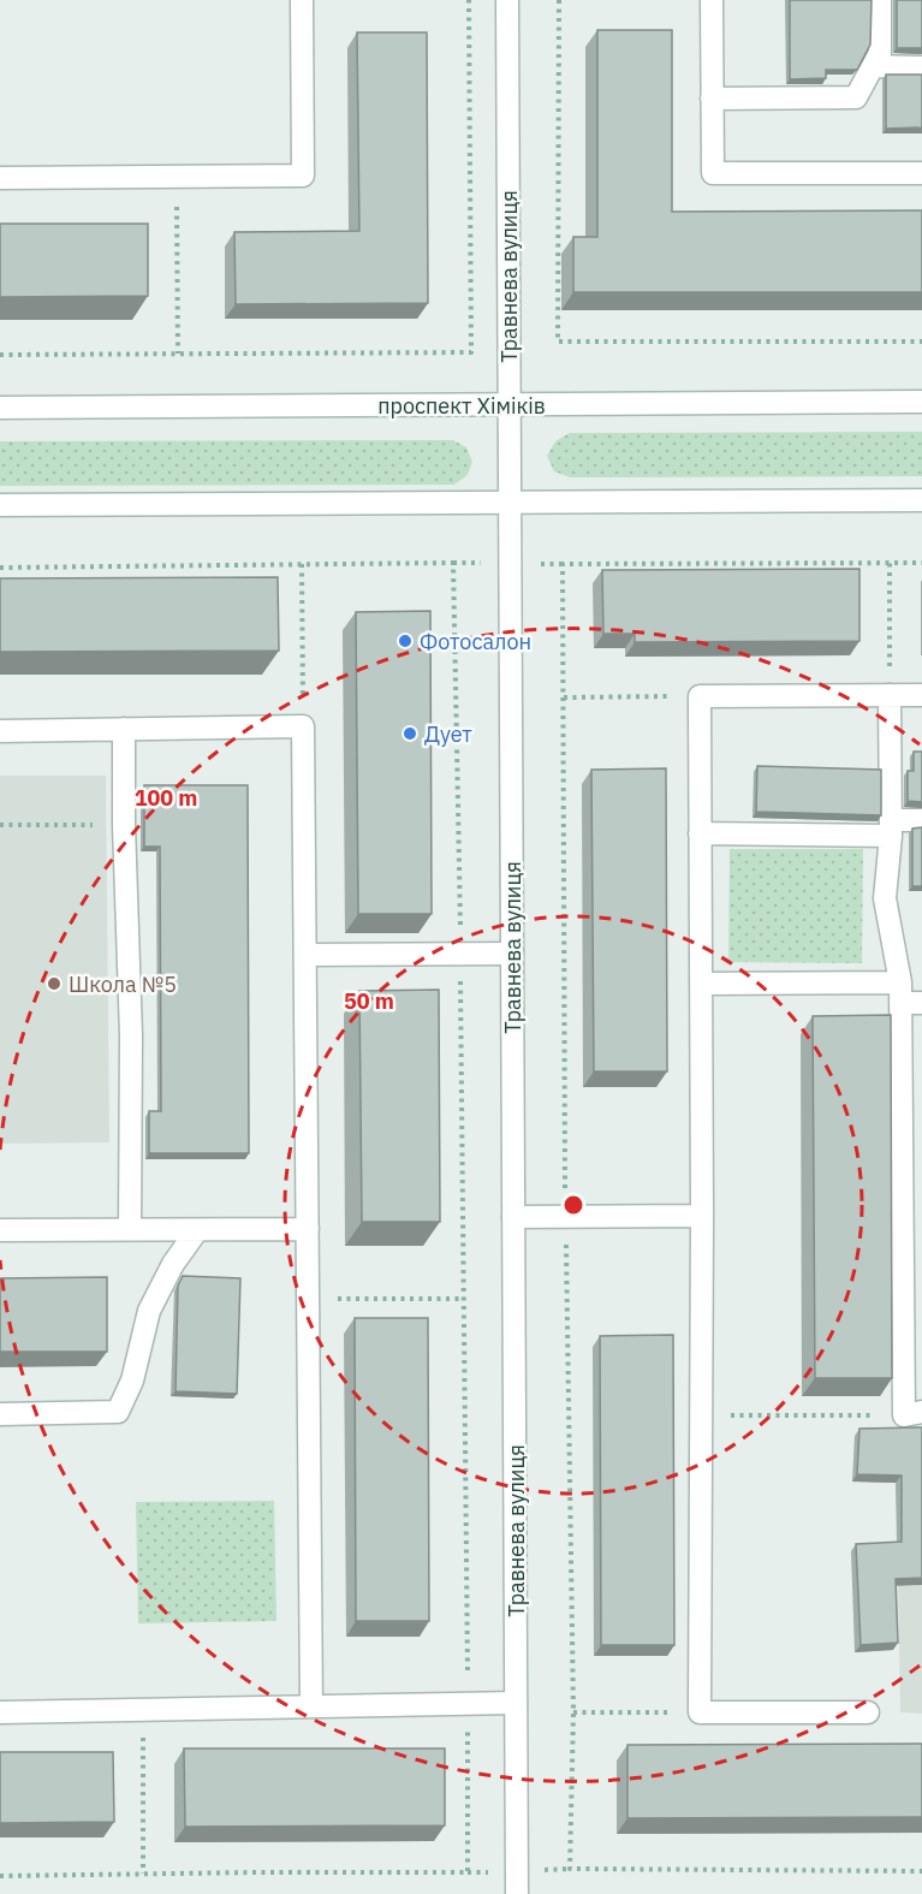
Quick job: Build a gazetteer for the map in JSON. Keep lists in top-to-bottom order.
{
  "streets": {
    "street": ["Травнева вулиця", "проспект Хіміків"]
  },
  "crossings": [
    ["Травнева вулиця", "проспект Хіміків"]
  ],
  "places": ["Фотосалон", "Дует", "Школа №5"],
  "rings": ["100 m", "50 m"]
}
